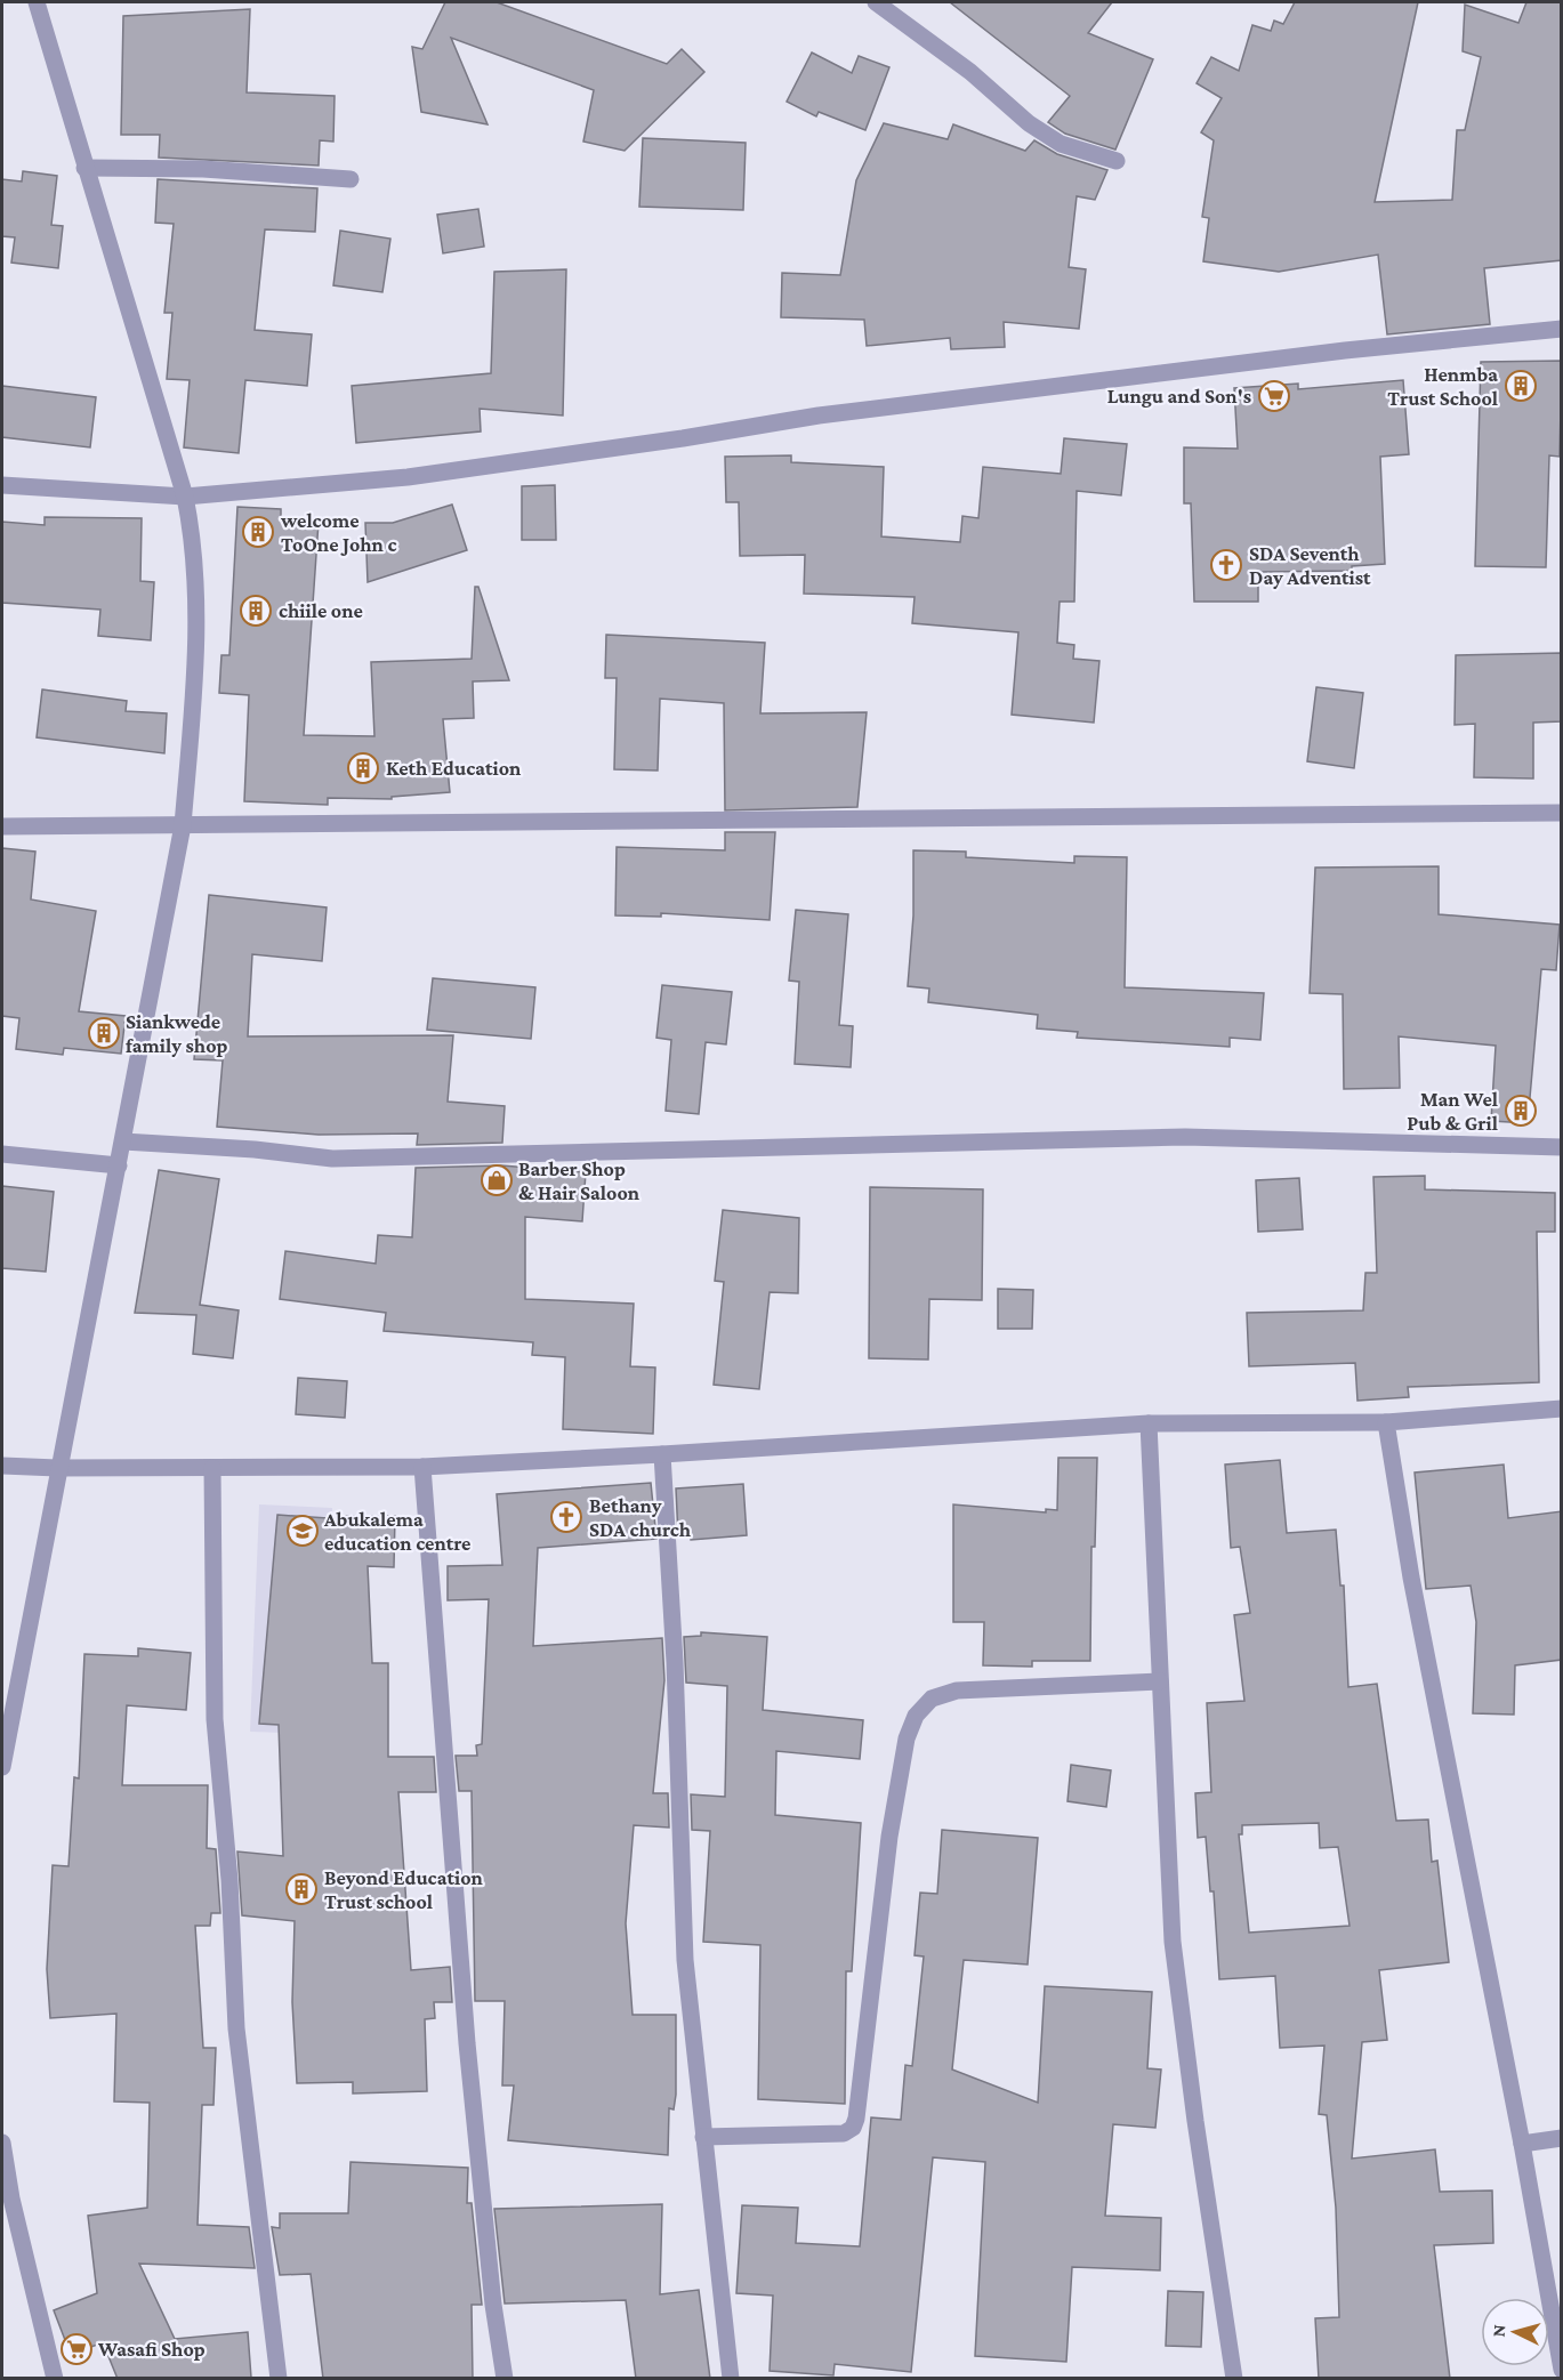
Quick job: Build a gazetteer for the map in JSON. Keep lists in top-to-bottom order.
{
  "places": {
    "building": [
      "Henmba Trust School",
      "welcome ToOne John c",
      "chiile one",
      "Keth Education",
      "Siankwede family shop",
      "Man Wel Pub & Gril",
      "Beyond Education Trust school"
    ],
    "supermarket": ["Lungu and Son's", "Wasafi Shop"],
    "church": ["SDA Seventh Day Adventist", "Bethany SDA church"],
    "shop": ["Barber Shop & Hair Saloon"],
    "school or university": ["Abukalema education centre"]
  },
  "north": "left"
}
